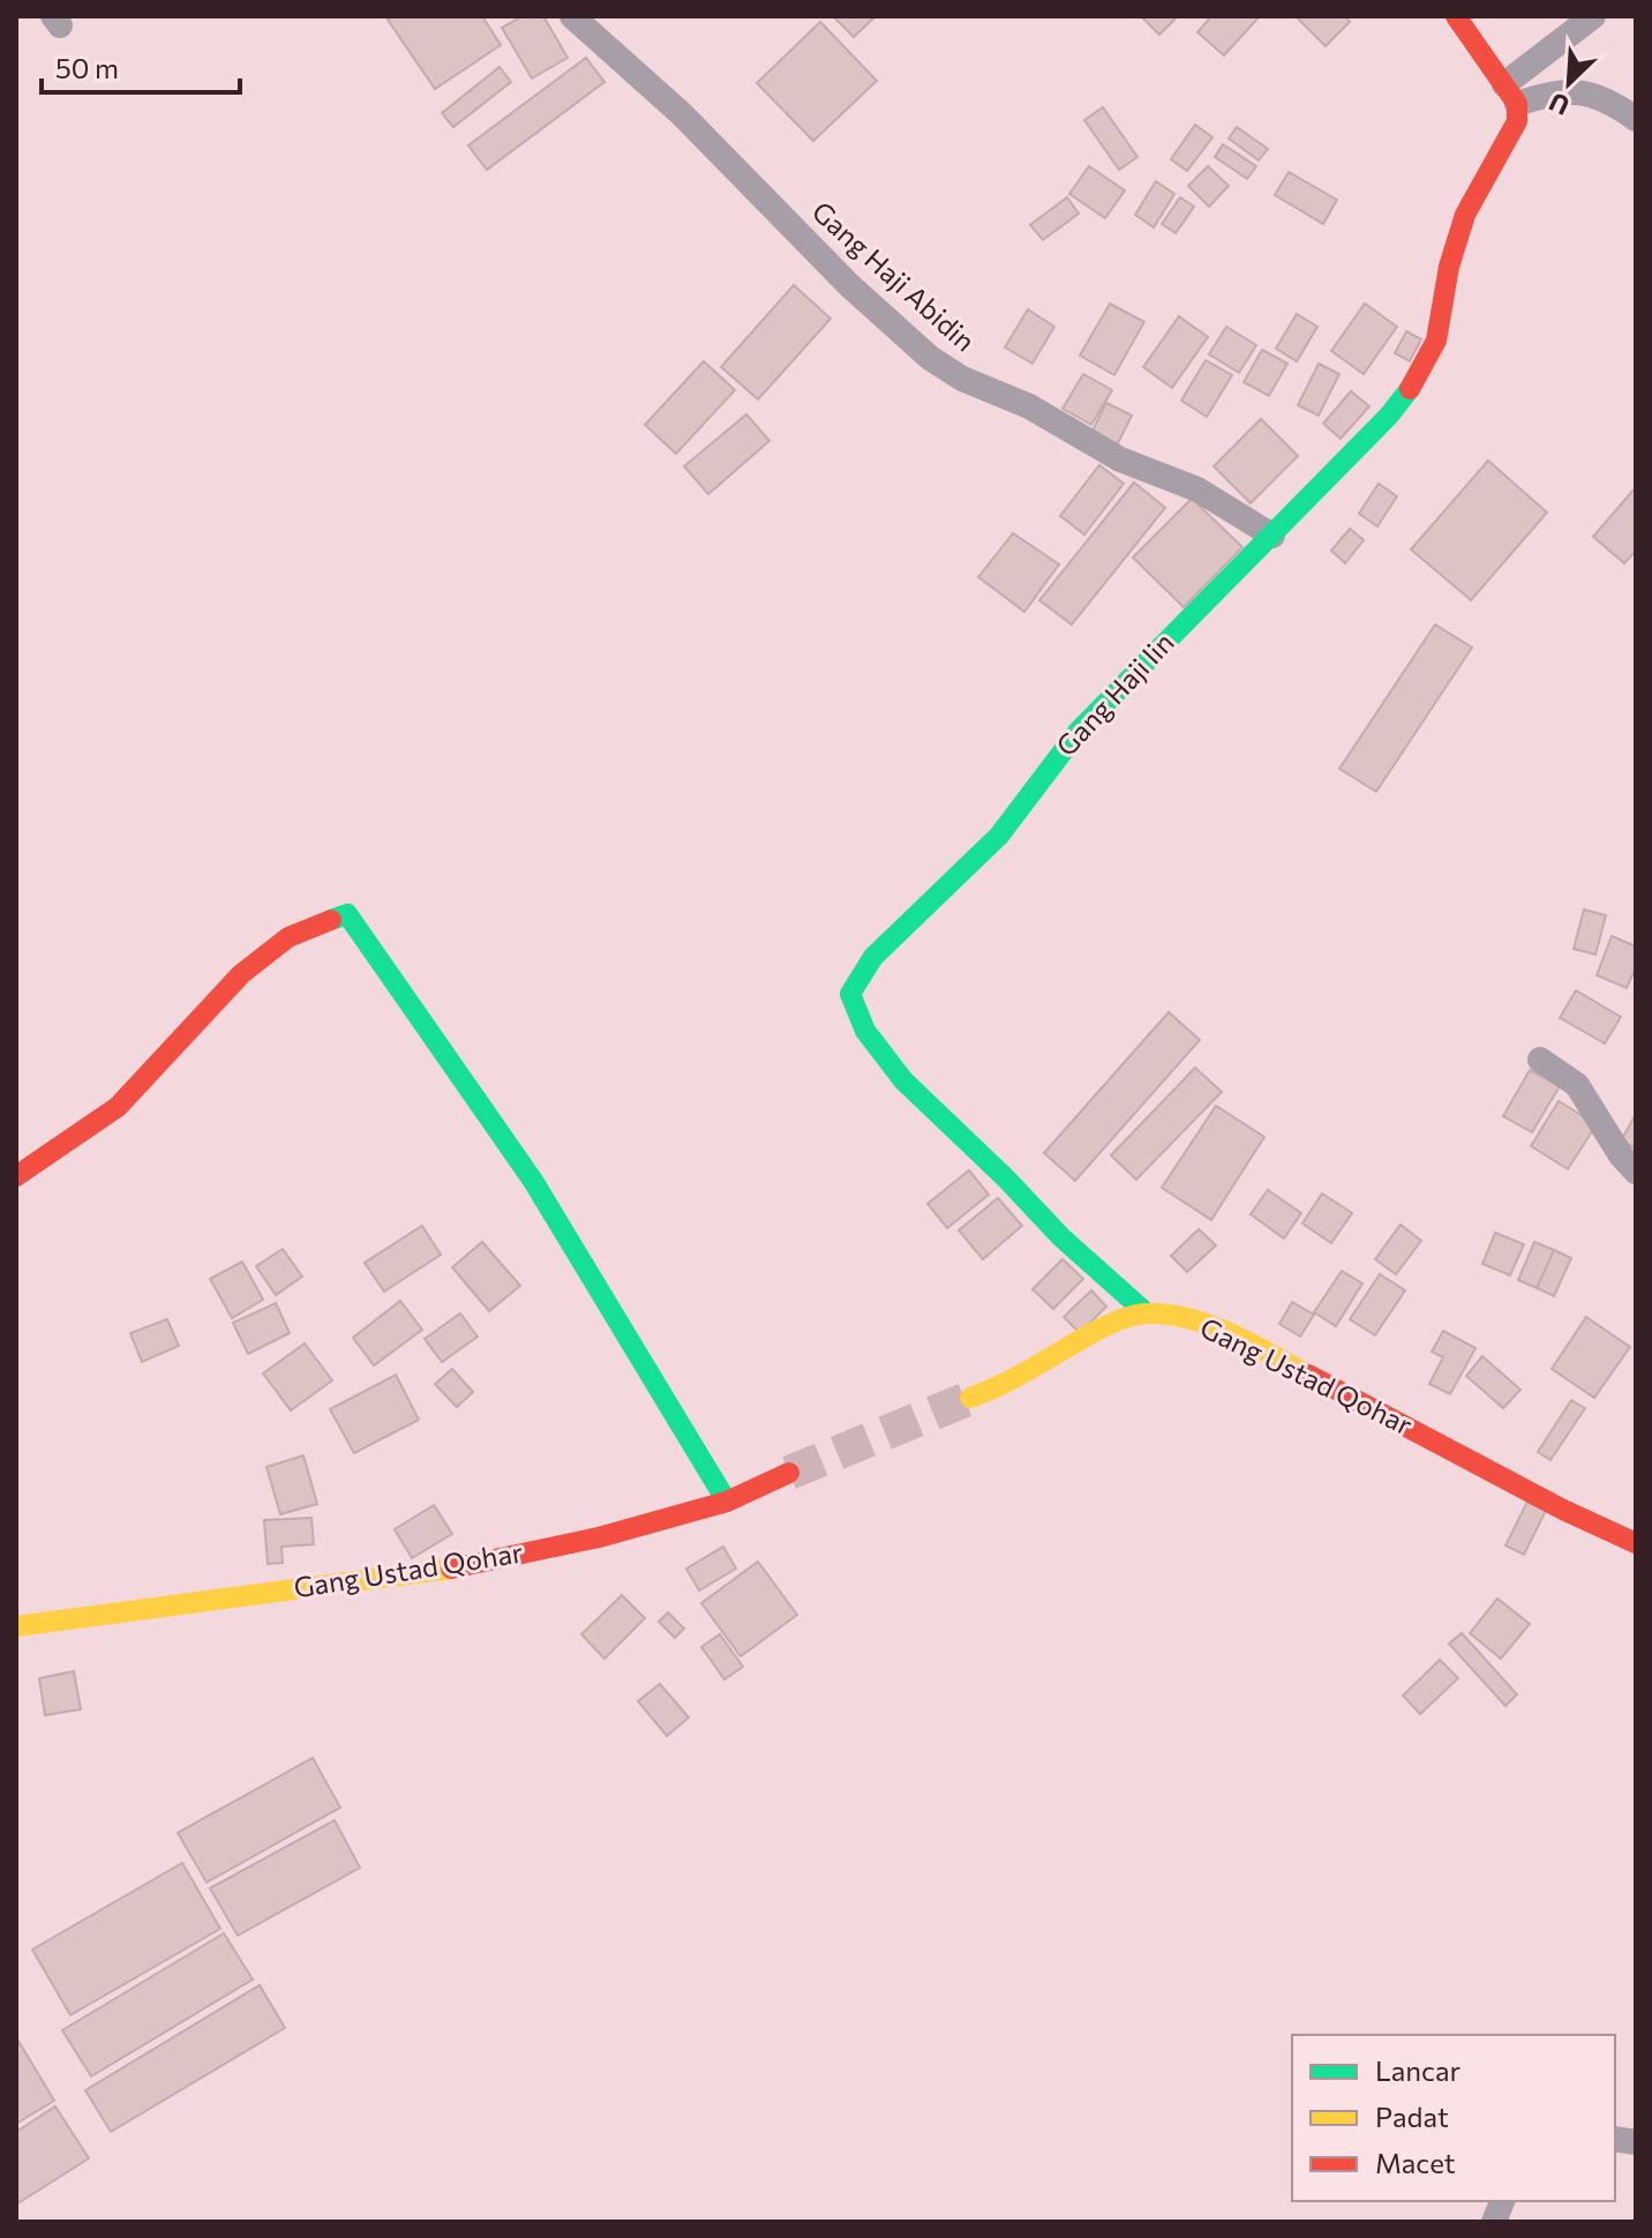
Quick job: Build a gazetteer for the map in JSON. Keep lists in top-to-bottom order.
{
  "streets": {
    "street": ["Gang Haji Abidin", "Gang Haji Iin", "Gang Ustad Qohar"]
  },
  "crossings": [
    ["Gang Haji Abidin", "Gang Haji Iin"],
    ["Gang Haji Iin", "Gang Ustad Qohar"]
  ],
  "legend": ["Lancar", "Padat", "Macet"],
  "scale_bar": "50 m",
  "north": "bottom left"
}
